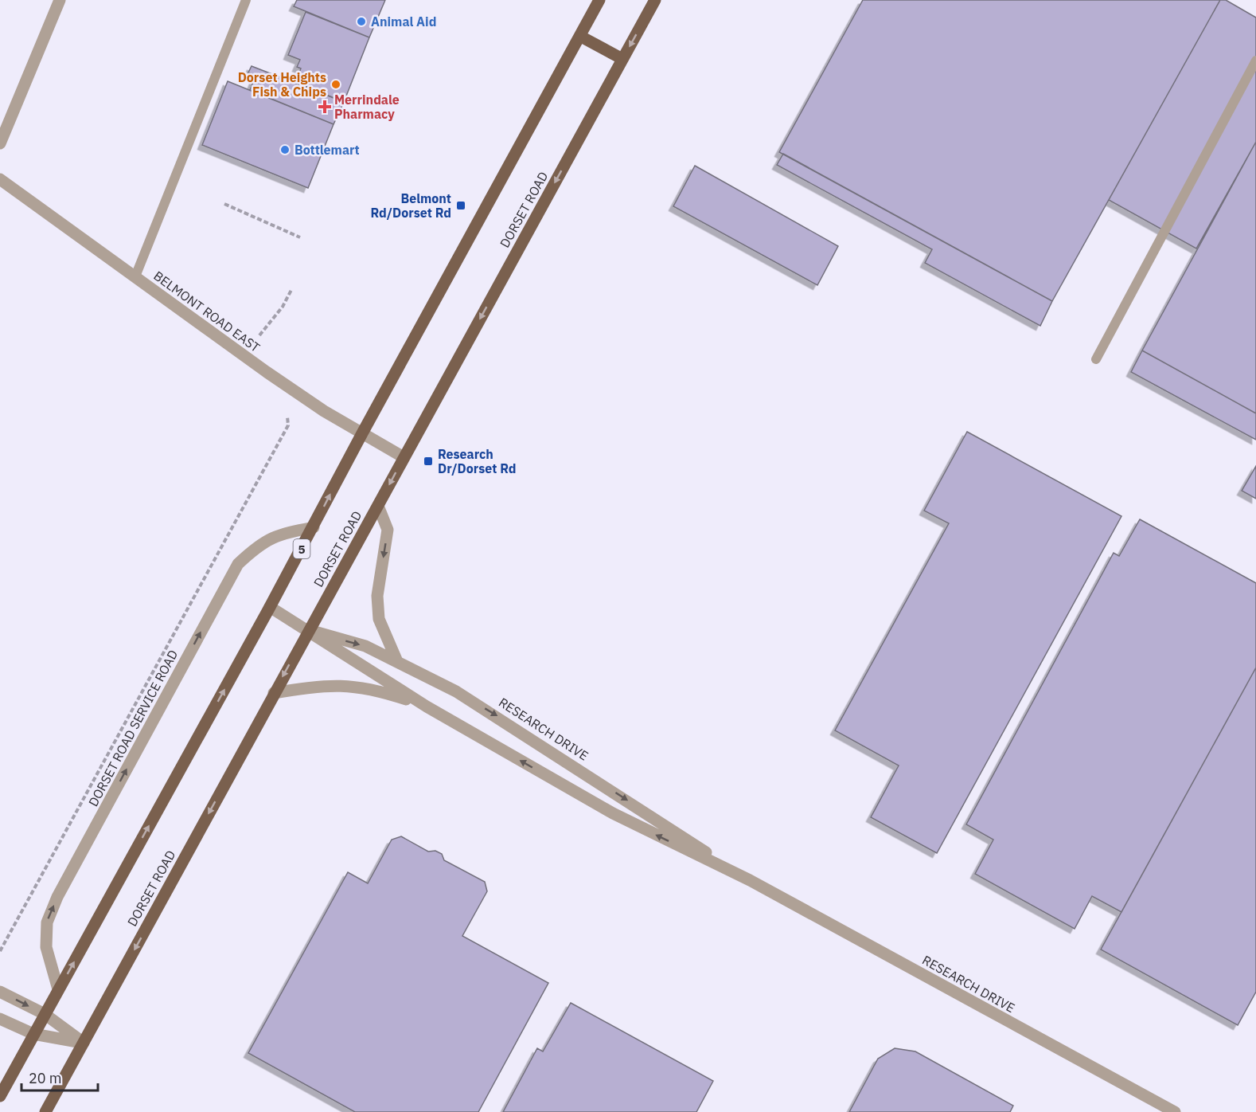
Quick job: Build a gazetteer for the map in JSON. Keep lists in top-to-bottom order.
{
  "streets": {
    "main road": ["DORSET ROAD", "5"],
    "street": ["BELMONT ROAD EAST", "DORSET ROAD SERVICE ROAD", "RESEARCH DRIVE"]
  },
  "crossings": [
    ["DORSET ROAD", "BELMONT ROAD EAST"],
    ["DORSET ROAD", "RESEARCH DRIVE"],
    ["BELMONT ROAD EAST", "5"],
    ["5", "DORSET ROAD SERVICE ROAD"],
    ["5", "RESEARCH DRIVE"]
  ],
  "one_way": ["DORSET ROAD SERVICE ROAD"],
  "places": {
    "other": ["Animal Aid", "Dorset Heights Fish & Chips", "Bottlemart"],
    "health": ["Merrindale Pharmacy"],
    "transit": ["Belmont Rd/Dorset Rd", "Research Dr/Dorset Rd"]
  },
  "scale_bar": "20 m"
}
